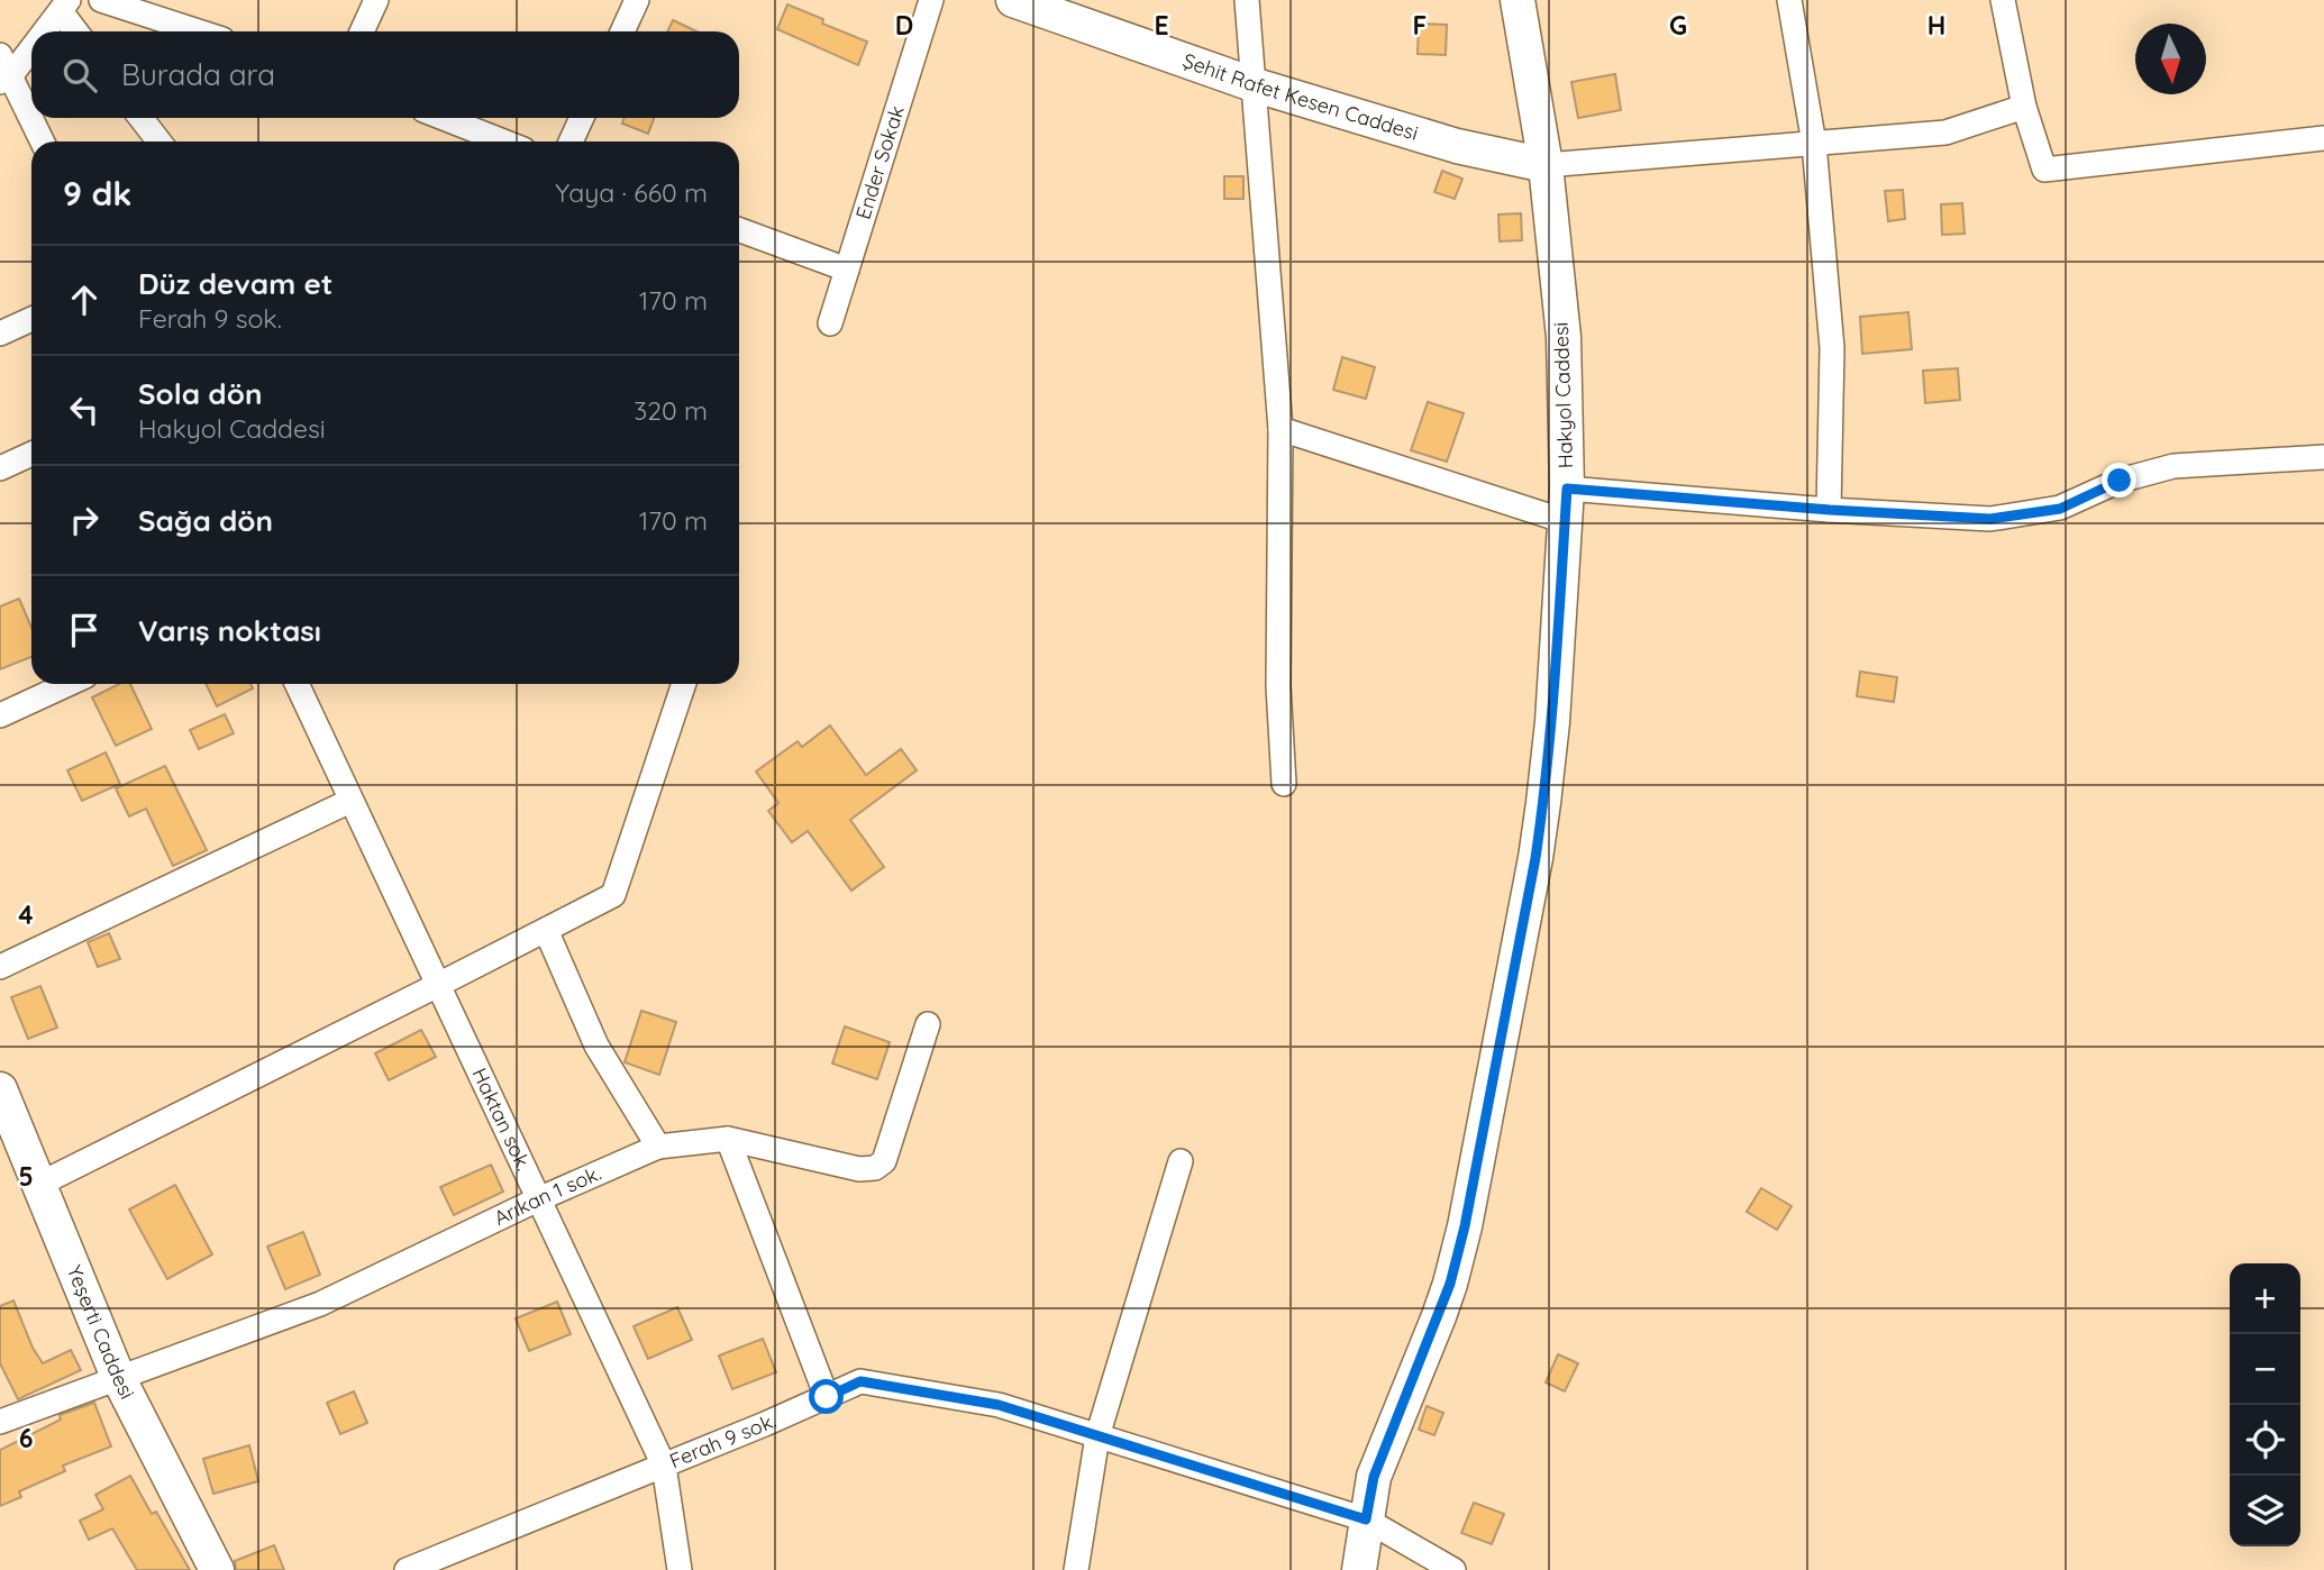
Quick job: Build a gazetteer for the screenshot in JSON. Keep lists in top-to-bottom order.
{
  "streets": {
    "street": [
      "Şehit Rafet Kesen Caddesi",
      "Ender Sokak",
      "Hakyol Caddesi",
      "Haktan sok.",
      "Arıkan 1 sok.",
      "Yeşerti Caddesi",
      "Ferah 9 sok."
    ]
  },
  "crossings": [
    ["Şehit Rafet Kesen Caddesi", "Hakyol Caddesi"],
    ["Hakyol Caddesi", "Ferah 9 sok."],
    ["Haktan sok.", "Arıkan 1 sok."],
    ["Haktan sok.", "Ferah 9 sok."],
    ["Arıkan 1 sok.", "Yeşerti Caddesi"]
  ],
  "north": "bottom",
  "page": {
    "search": "Burada ara",
    "heading": ["9 dk", "Yaya · 660 m"],
    "list": [
      ["Düz devam et", "Ferah 9 sok.", "170 m"],
      ["Sola dön", "Hakyol Caddesi", "320 m"],
      ["Sağa dön", "170 m"],
      "Varış noktası"
    ],
    "map_buttons": ["+", "−"]
  },
  "grid": {
    "columns": [
      "D",
      "E",
      "F",
      "G",
      "H"
    ],
    "rows": ["4", "5", "6"]
  }
}
